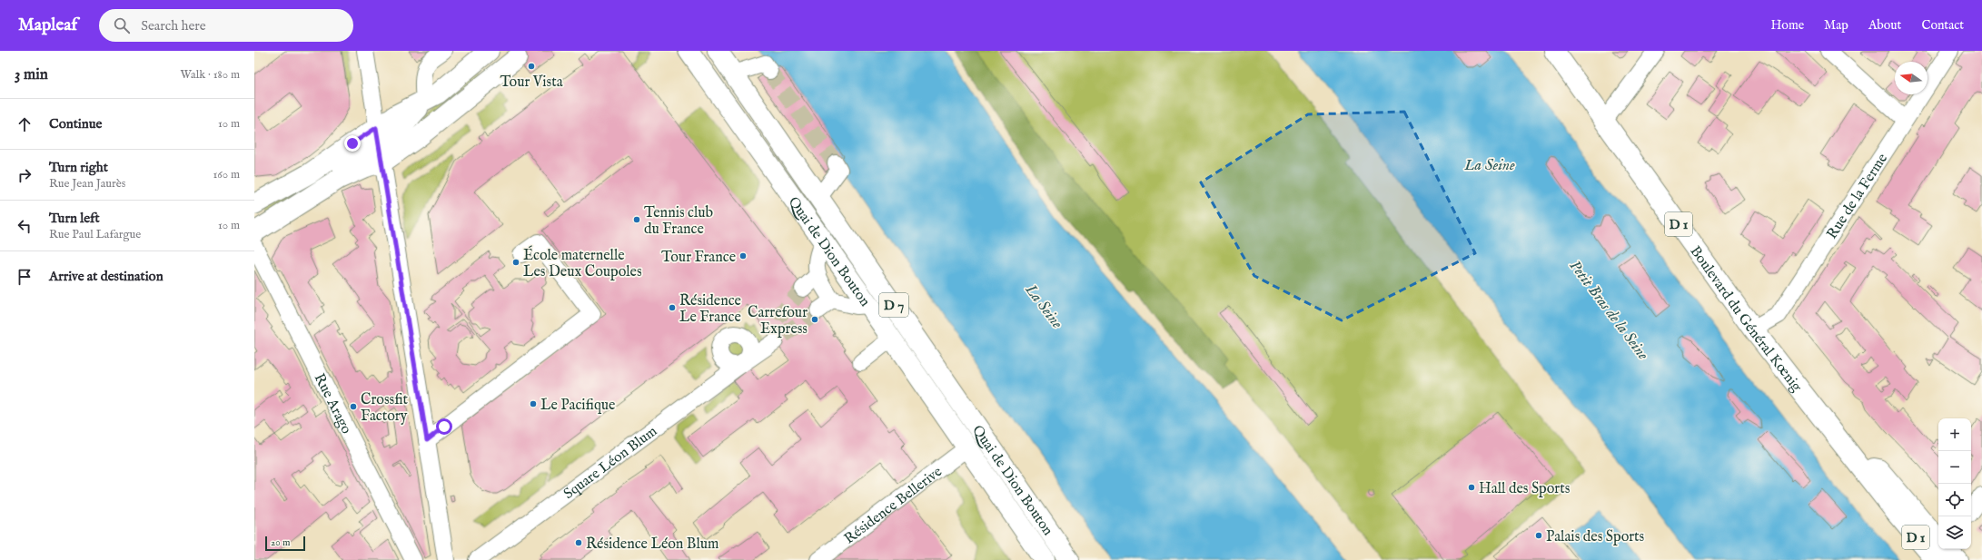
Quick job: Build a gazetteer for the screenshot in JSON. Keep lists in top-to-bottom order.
{
  "streets": {
    "main road": [
      "D 1",
      "Quai de Dion Bouton",
      "D 7",
      "Boulevard du Général Kœnig"
    ],
    "street": [
      "Rue de la Ferme",
      "Rue Arago",
      "Square Léon Blum",
      "Résidence Bellerive"
    ]
  },
  "crossings": [
    ["Rue de la Ferme", "Boulevard du Général Kœnig"],
    ["Quai de Dion Bouton", "Résidence Bellerive"]
  ],
  "water": ["La Seine", "Petit Bras de la Seine"],
  "places": [
    "Tour Vista",
    "Tennis club du France",
    "Tour France",
    "École maternelle Les Deux Coupoles",
    "Résidence Le France",
    "Carrefour Express",
    "Le Pacifique",
    "Crossfit Factory",
    "Hall des Sports",
    "Palais des Sports",
    "Résidence Léon Blum"
  ],
  "scale_bar": "20 m",
  "north": "left",
  "page": {
    "header": "Mapleaf",
    "search": "Search here",
    "nav": [
      "Home",
      "Map",
      "About",
      "Contact"
    ],
    "heading": ["3 min", "Walk · 180 m"],
    "list": [
      ["Continue", "10 m"],
      ["Turn right", "Rue Jean Jaurès", "160 m"],
      ["Turn left", "Rue Paul Lafargue", "10 m"],
      "Arrive at destination"
    ],
    "map_buttons": ["+", "−"],
    "scale": "20 m"
  }
}
